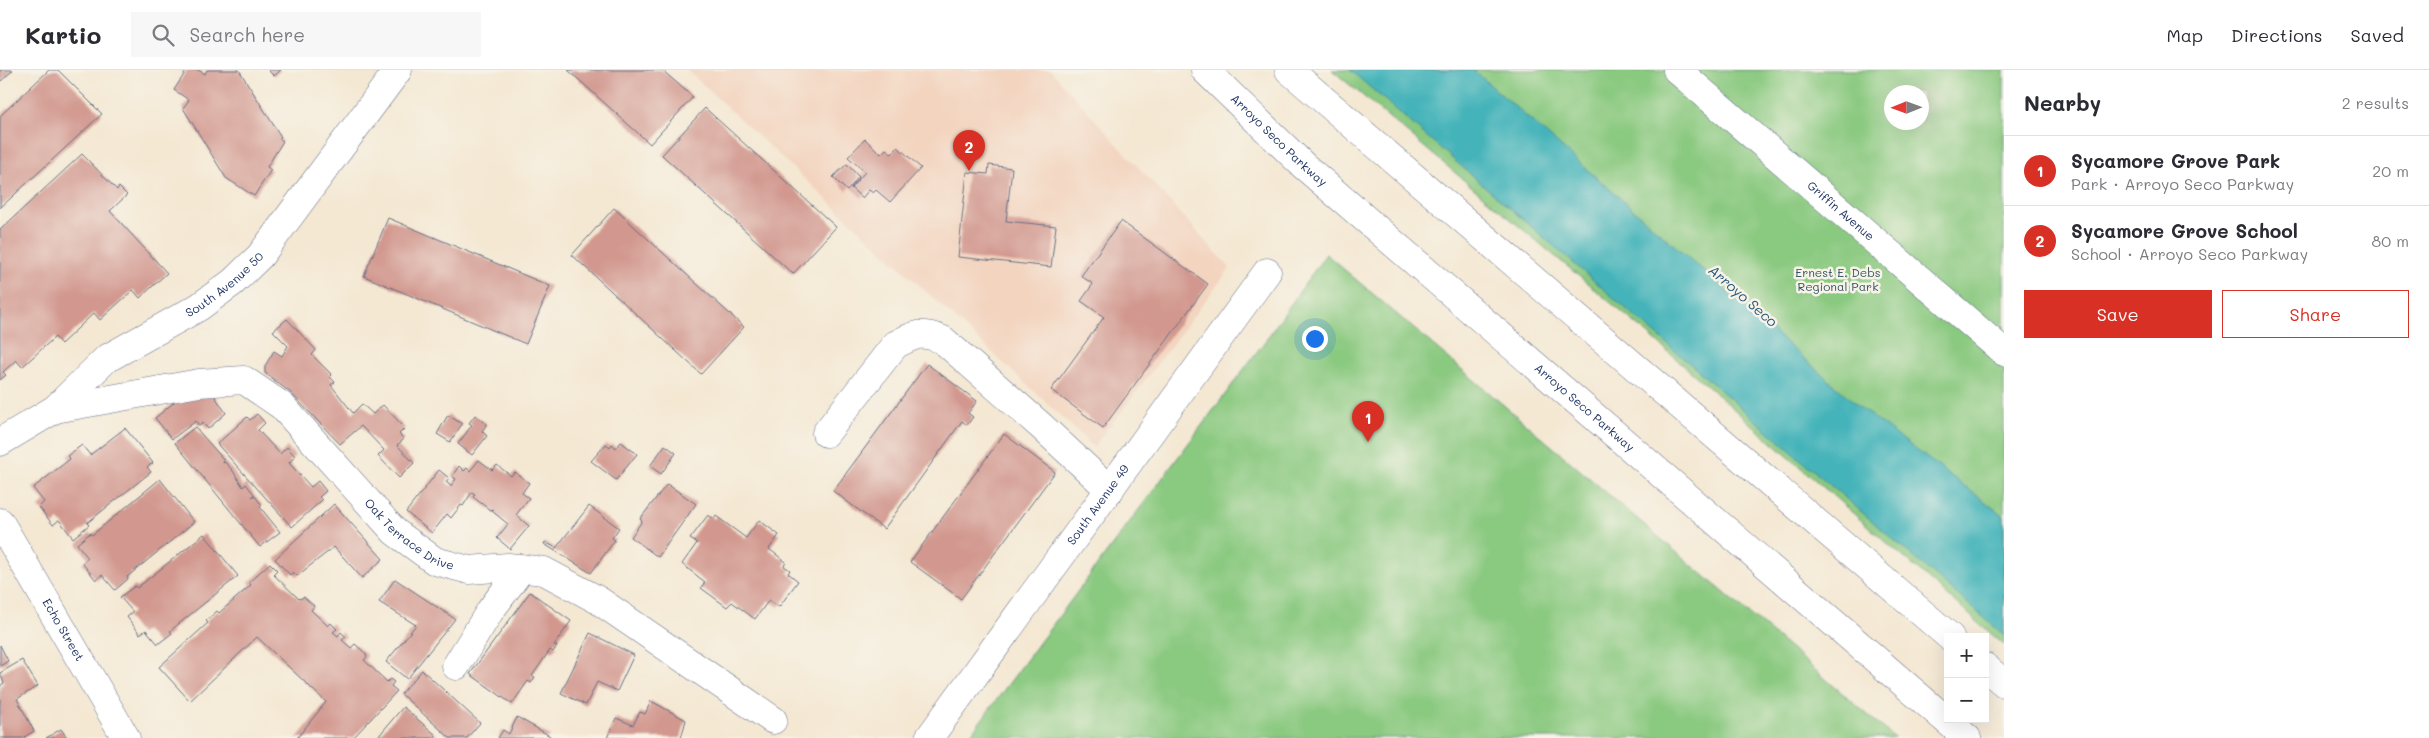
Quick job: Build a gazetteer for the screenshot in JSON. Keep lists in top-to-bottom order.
{
  "streets": {
    "main road": [
      "Arroyo Seco Parkway",
      "Griffin Avenue",
      "South Avenue 50",
      "South Avenue 49",
      "Oak Terrace Drive",
      "Echo Street"
    ]
  },
  "crossings": [
    ["South Avenue 50", "Oak Terrace Drive"]
  ],
  "water": ["Arroyo Seco"],
  "parks": ["Ernest E. Debs Regional Park"],
  "north": "left",
  "page": {
    "header": "Kartio",
    "search": "Search here",
    "nav": ["Map", "Directions", "Saved"],
    "heading": ["Nearby", "2 results"],
    "pins": ["2", "1"],
    "list": [
      {
        "mark": "1",
        "name": "Sycamore Grove Park",
        "note": "Park · Arroyo Seco Parkway",
        "value": "20 m"
      },
      {
        "mark": "2",
        "name": "Sycamore Grove School",
        "note": "School · Arroyo Seco Parkway",
        "value": "80 m"
      }
    ],
    "buttons": ["Save", "Share"],
    "map_buttons": ["+", "−"]
  }
}
